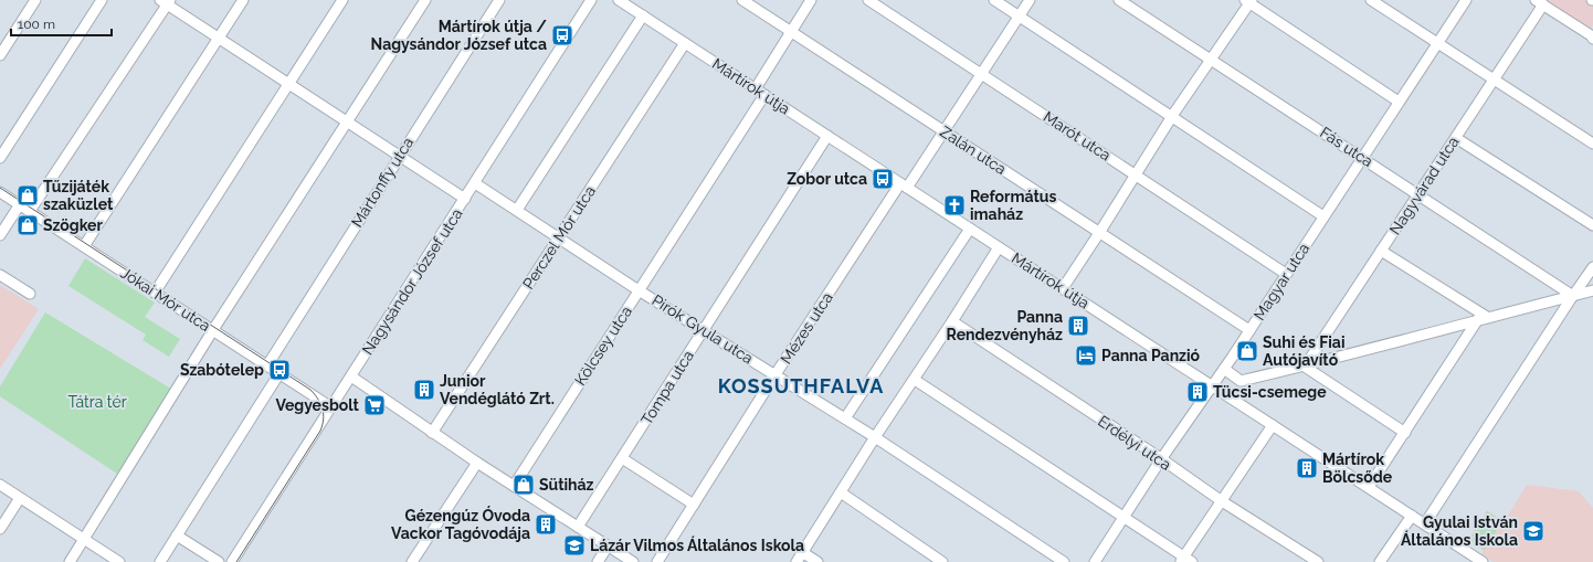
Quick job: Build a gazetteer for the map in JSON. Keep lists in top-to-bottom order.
{
  "streets": {
    "street": [
      "Mártírok útja",
      "Marót utca",
      "Fás utca",
      "Zalán utca",
      "Mártonffy utca",
      "Nagyvárad utca",
      "Perczel Mór utca",
      "Nagysándor József utca",
      "Magyar utca",
      "Jókai Mór utca",
      "Mézes utca",
      "Pirók Gyula utca",
      "Kölcsey utca",
      "Tompa utca",
      "Erdélyi utca"
    ]
  },
  "crossings": [
    ["Mártírok útja", "Perczel Mór utca"],
    ["Mártírok útja", "Magyar utca"],
    ["Mártírok útja", "Mézes utca"],
    ["Mártírok útja", "Kölcsey utca"],
    ["Mártírok útja", "Tompa utca"],
    ["Marót utca", "Magyar utca"],
    ["Fás utca", "Nagyvárad utca"],
    ["Fás utca", "Magyar utca"],
    ["Zalán utca", "Magyar utca"],
    ["Mártonffy utca", "Jókai Mór utca"],
    ["Perczel Mór utca", "Pirók Gyula utca"],
    ["Nagysándor József utca", "Jókai Mór utca"],
    ["Nagysándor József utca", "Pirók Gyula utca"],
    ["Magyar utca", "Erdélyi utca"],
    ["Mézes utca", "Pirók Gyula utca"],
    ["Pirók Gyula utca", "Kölcsey utca"],
    ["Pirók Gyula utca", "Tompa utca"]
  ],
  "districts": ["KOSSUTHFALVA"],
  "parks": ["Tátra tér"],
  "places": {
    "bus stop": ["Mártírok útja / Nagysándor József utca", "Zobor utca", "Szabótelep"],
    "shop": [
      "Tűzijáték szaküzlet",
      "Szögker",
      "Suhi és Fiai Autójavító",
      "Sütiház"
    ],
    "church": ["Református imaház"],
    "building": [
      "Panna Rendezvényház",
      "Junior Vendéglátó Zrt.",
      "Tücsi-csemege",
      "Mártírok Bölcsőde",
      "Gézengúz Óvoda Vackor Tagóvodája"
    ],
    "hotel": ["Panna Panzió"],
    "supermarket": ["Vegyesbolt"],
    "school or university": ["Gyulai István Általános Iskola", "Lázár Vilmos Általános Iskola"]
  },
  "scale_bar": "100 m"
}
